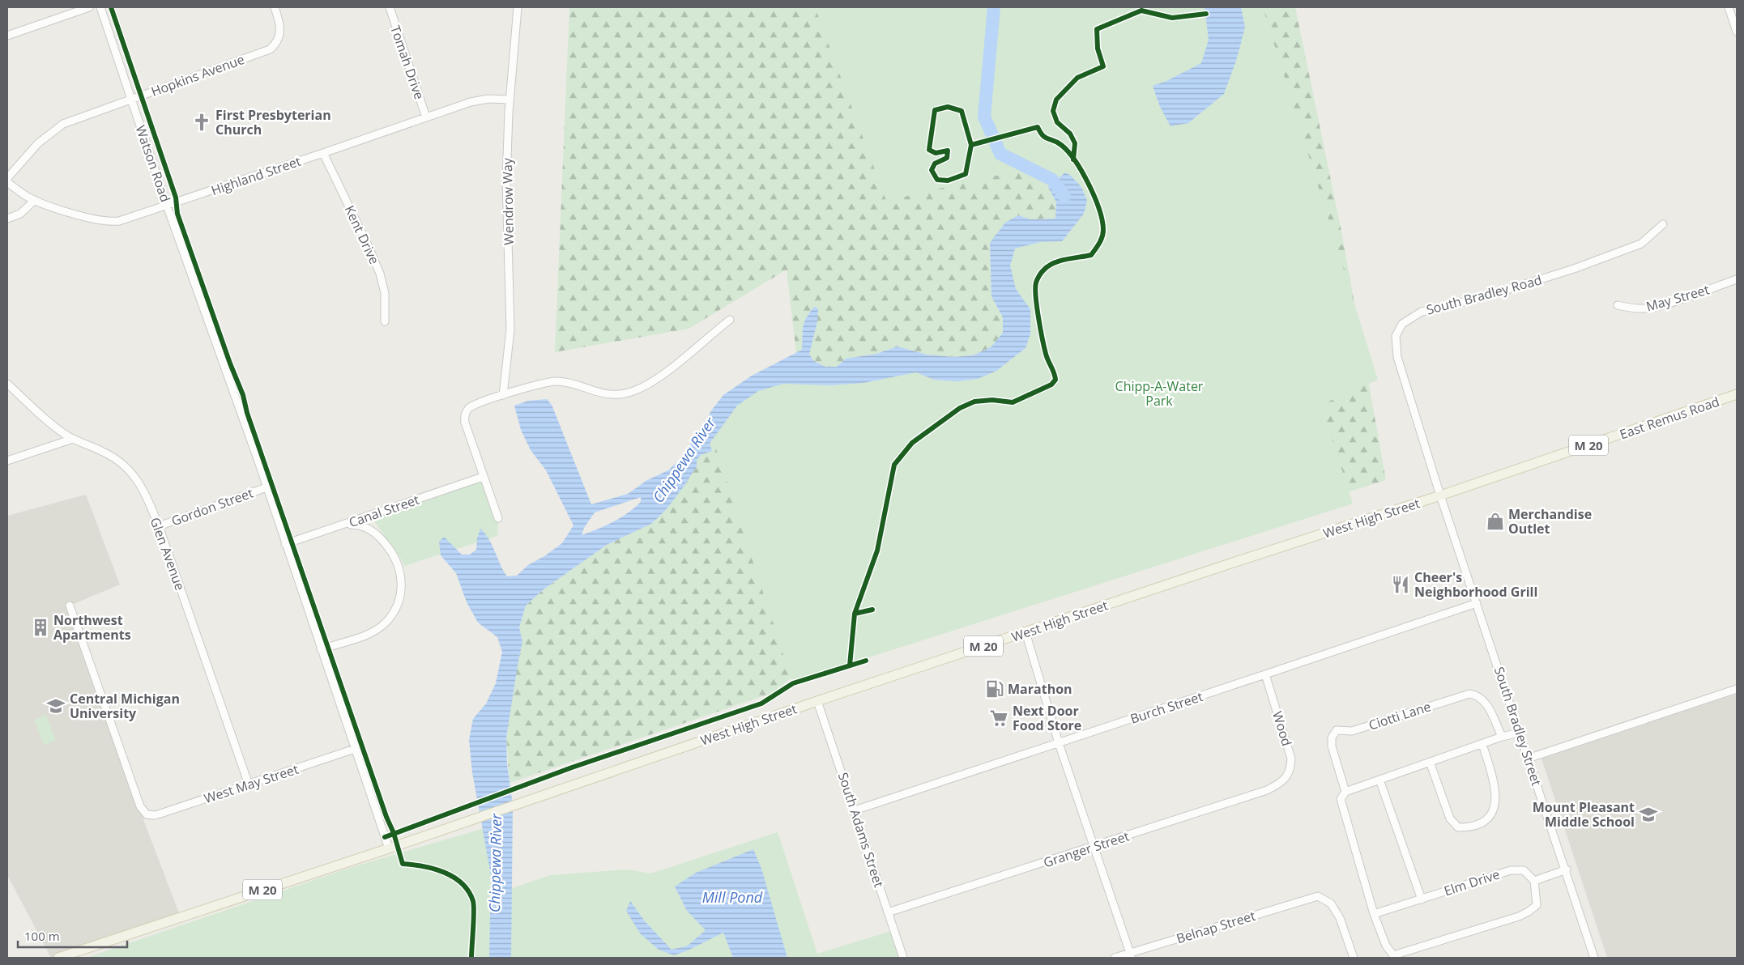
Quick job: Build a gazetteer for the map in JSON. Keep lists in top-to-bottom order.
{
  "streets": {
    "main road": ["East Remus Road", "M 20", "West High Street"],
    "street": [
      "Tomah Drive",
      "Hopkins Avenue",
      "Watson Road",
      "Highland Street",
      "Wendrow Way",
      "Kent Drive",
      "South Bradley Road",
      "May Street",
      "Gordon Street",
      "Canal Street",
      "Glen Avenue",
      "Burch Street",
      "Ciotti Lane",
      "South Bradley Street",
      "Wood",
      "West May Street",
      "South Adams Street",
      "Granger Street",
      "Elm Drive",
      "Belnap Street"
    ]
  },
  "crossings": [
    ["Tomah Drive", "Highland Street"],
    ["Hopkins Avenue", "Watson Road"],
    ["Watson Road", "Highland Street"],
    ["Watson Road", "Gordon Street"],
    ["Watson Road", "Canal Street"],
    ["Watson Road", "West High Street"],
    ["Watson Road", "West May Street"],
    ["Highland Street", "Wendrow Way"],
    ["Highland Street", "Kent Drive"],
    ["South Bradley Road", "East Remus Road"],
    ["South Bradley Road", "West High Street"],
    ["South Bradley Road", "South Bradley Street"],
    ["East Remus Road", "West High Street"],
    ["East Remus Road", "South Bradley Street"],
    ["Gordon Street", "Glen Avenue"],
    ["West High Street", "South Bradley Street"],
    ["West High Street", "South Adams Street"],
    ["Glen Avenue", "West May Street"],
    ["Burch Street", "South Bradley Street"],
    ["Burch Street", "Wood"],
    ["Burch Street", "South Adams Street"],
    ["Wood", "Granger Street"],
    ["South Adams Street", "Granger Street"]
  ],
  "water": ["Chippewa River", "Mill Pond"],
  "parks": ["Chipp-A-Water Park"],
  "places": {
    "church": ["First Presbyterian Church"],
    "shop": ["Merchandise Outlet"],
    "restaurant": ["Cheer's Neighborhood Grill"],
    "building": ["Northwest Apartments"],
    "fuel station": ["Marathon"],
    "school or university": ["Central Michigan University", "Mount Pleasant Middle School"],
    "supermarket": ["Next Door Food Store"]
  },
  "scale_bar": "100 m"
}
